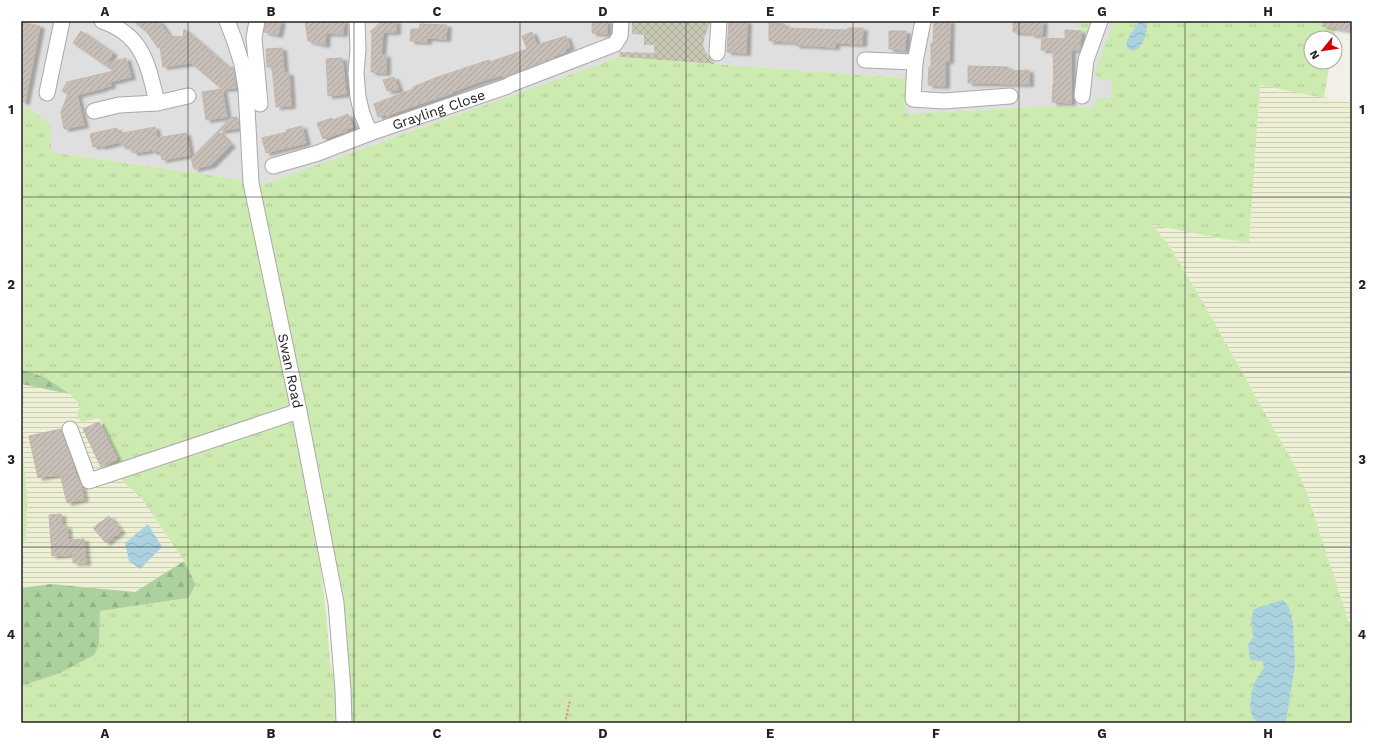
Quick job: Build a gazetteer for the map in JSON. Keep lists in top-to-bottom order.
{
  "streets": {
    "street": ["Grayling Close", "Swan Road"]
  },
  "north": "bottom left",
  "grid": {
    "columns": [
      "A",
      "B",
      "C",
      "D",
      "E",
      "F",
      "G",
      "H"
    ],
    "rows": [
      "1",
      "2",
      "3",
      "4"
    ]
  }
}
